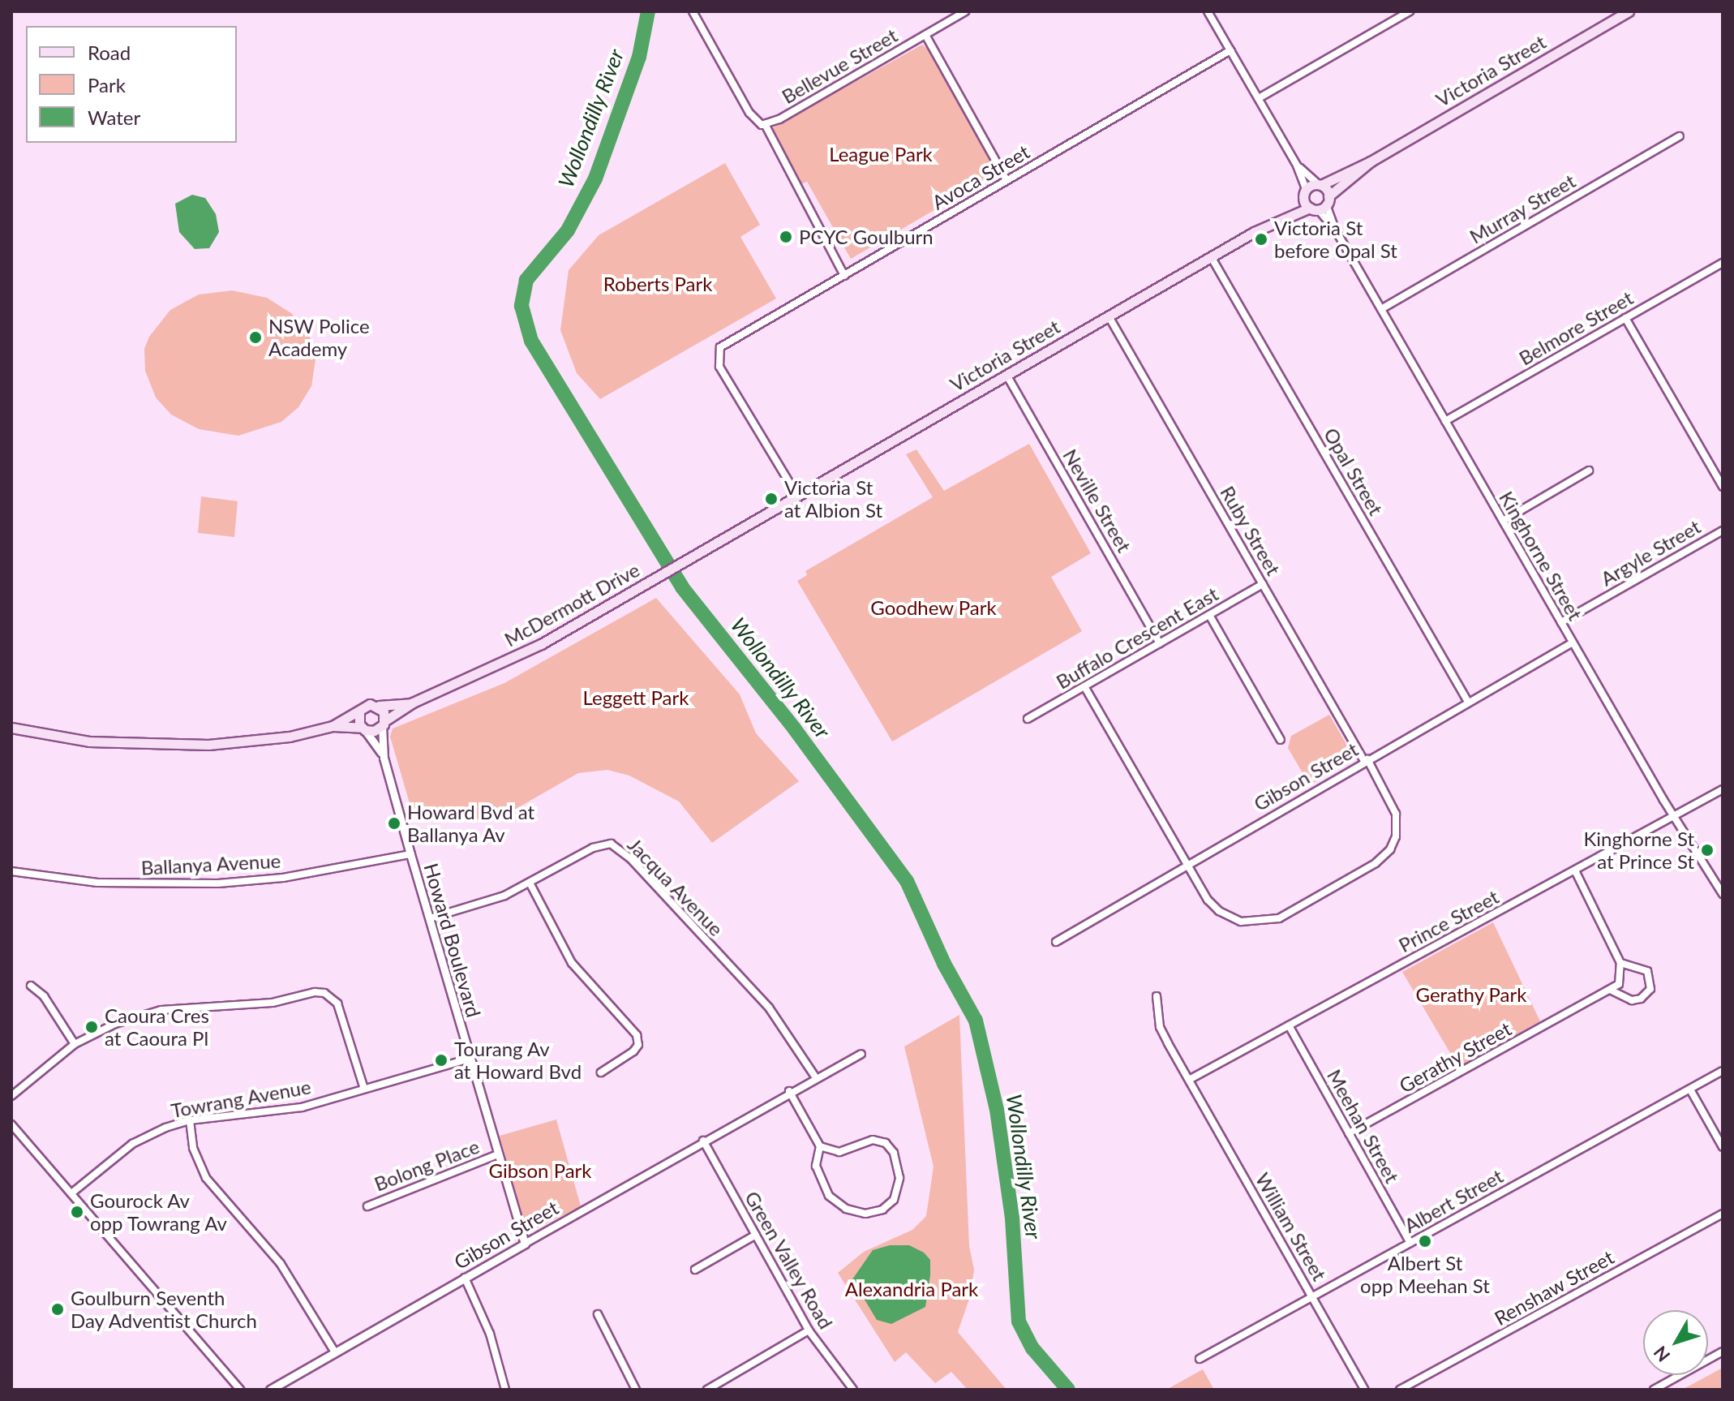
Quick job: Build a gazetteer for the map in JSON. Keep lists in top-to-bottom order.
{
  "streets": {
    "main road": ["Victoria Street", "McDermott Drive"],
    "street": [
      "Bellevue Street",
      "Avoca Street",
      "Murray Street",
      "Belmore Street",
      "Opal Street",
      "Neville Street",
      "Ruby Street",
      "Argyle Street",
      "Kinghorne Street",
      "Buffalo Crescent East",
      "Gibson Street",
      "Ballanya Avenue",
      "Jacqua Avenue",
      "Prince Street",
      "Howard Boulevard",
      "Gerathy Street",
      "Towrang Avenue",
      "Meehan Street",
      "Bolong Place",
      "Albert Street",
      "William Street",
      "Green Valley Road",
      "Renshaw Street"
    ]
  },
  "crossings": [
    ["Victoria Street", "Avoca Street"],
    ["Victoria Street", "Opal Street"],
    ["Victoria Street", "Neville Street"],
    ["Victoria Street", "Ruby Street"],
    ["Victoria Street", "Kinghorne Street"],
    ["Victoria Street", "McDermott Drive"],
    ["Murray Street", "Kinghorne Street"],
    ["Belmore Street", "Kinghorne Street"],
    ["Opal Street", "Gibson Street"],
    ["Neville Street", "Buffalo Crescent East"],
    ["Ruby Street", "Buffalo Crescent East"],
    ["Ruby Street", "Gibson Street"],
    ["Argyle Street", "Kinghorne Street"],
    ["Kinghorne Street", "Gibson Street"],
    ["Kinghorne Street", "Prince Street"],
    ["McDermott Drive", "Howard Boulevard"],
    ["Gibson Street", "Jacqua Avenue"],
    ["Gibson Street", "Howard Boulevard"],
    ["Gibson Street", "Green Valley Road"],
    ["Ballanya Avenue", "Howard Boulevard"],
    ["Jacqua Avenue", "Howard Boulevard"],
    ["Prince Street", "Meehan Street"],
    ["Prince Street", "William Street"],
    ["Howard Boulevard", "Towrang Avenue"],
    ["Howard Boulevard", "Bolong Place"],
    ["Gerathy Street", "Meehan Street"],
    ["Meehan Street", "Albert Street"],
    ["Albert Street", "William Street"]
  ],
  "water": ["Wollondilly River"],
  "parks": [
    "League Park",
    "Roberts Park",
    "Goodhew Park",
    "Leggett Park",
    "Gerathy Park",
    "Gibson Park",
    "Alexandria Park"
  ],
  "places": [
    "PCYC Goulburn",
    "Victoria St before Opal St",
    "NSW Police Academy",
    "Victoria St at Albion St",
    "Howard Bvd at Ballanya Av",
    "Kinghorne St at Prince St",
    "Caoura Cres at Caoura Pl",
    "Tourang Av at Howard Bvd",
    "Gourock Av opp Towrang Av",
    "Albert St opp Meehan St",
    "Goulburn Seventh Day Adventist Church"
  ],
  "legend": ["Road", "Park", "Water"],
  "north": "bottom left"
}
